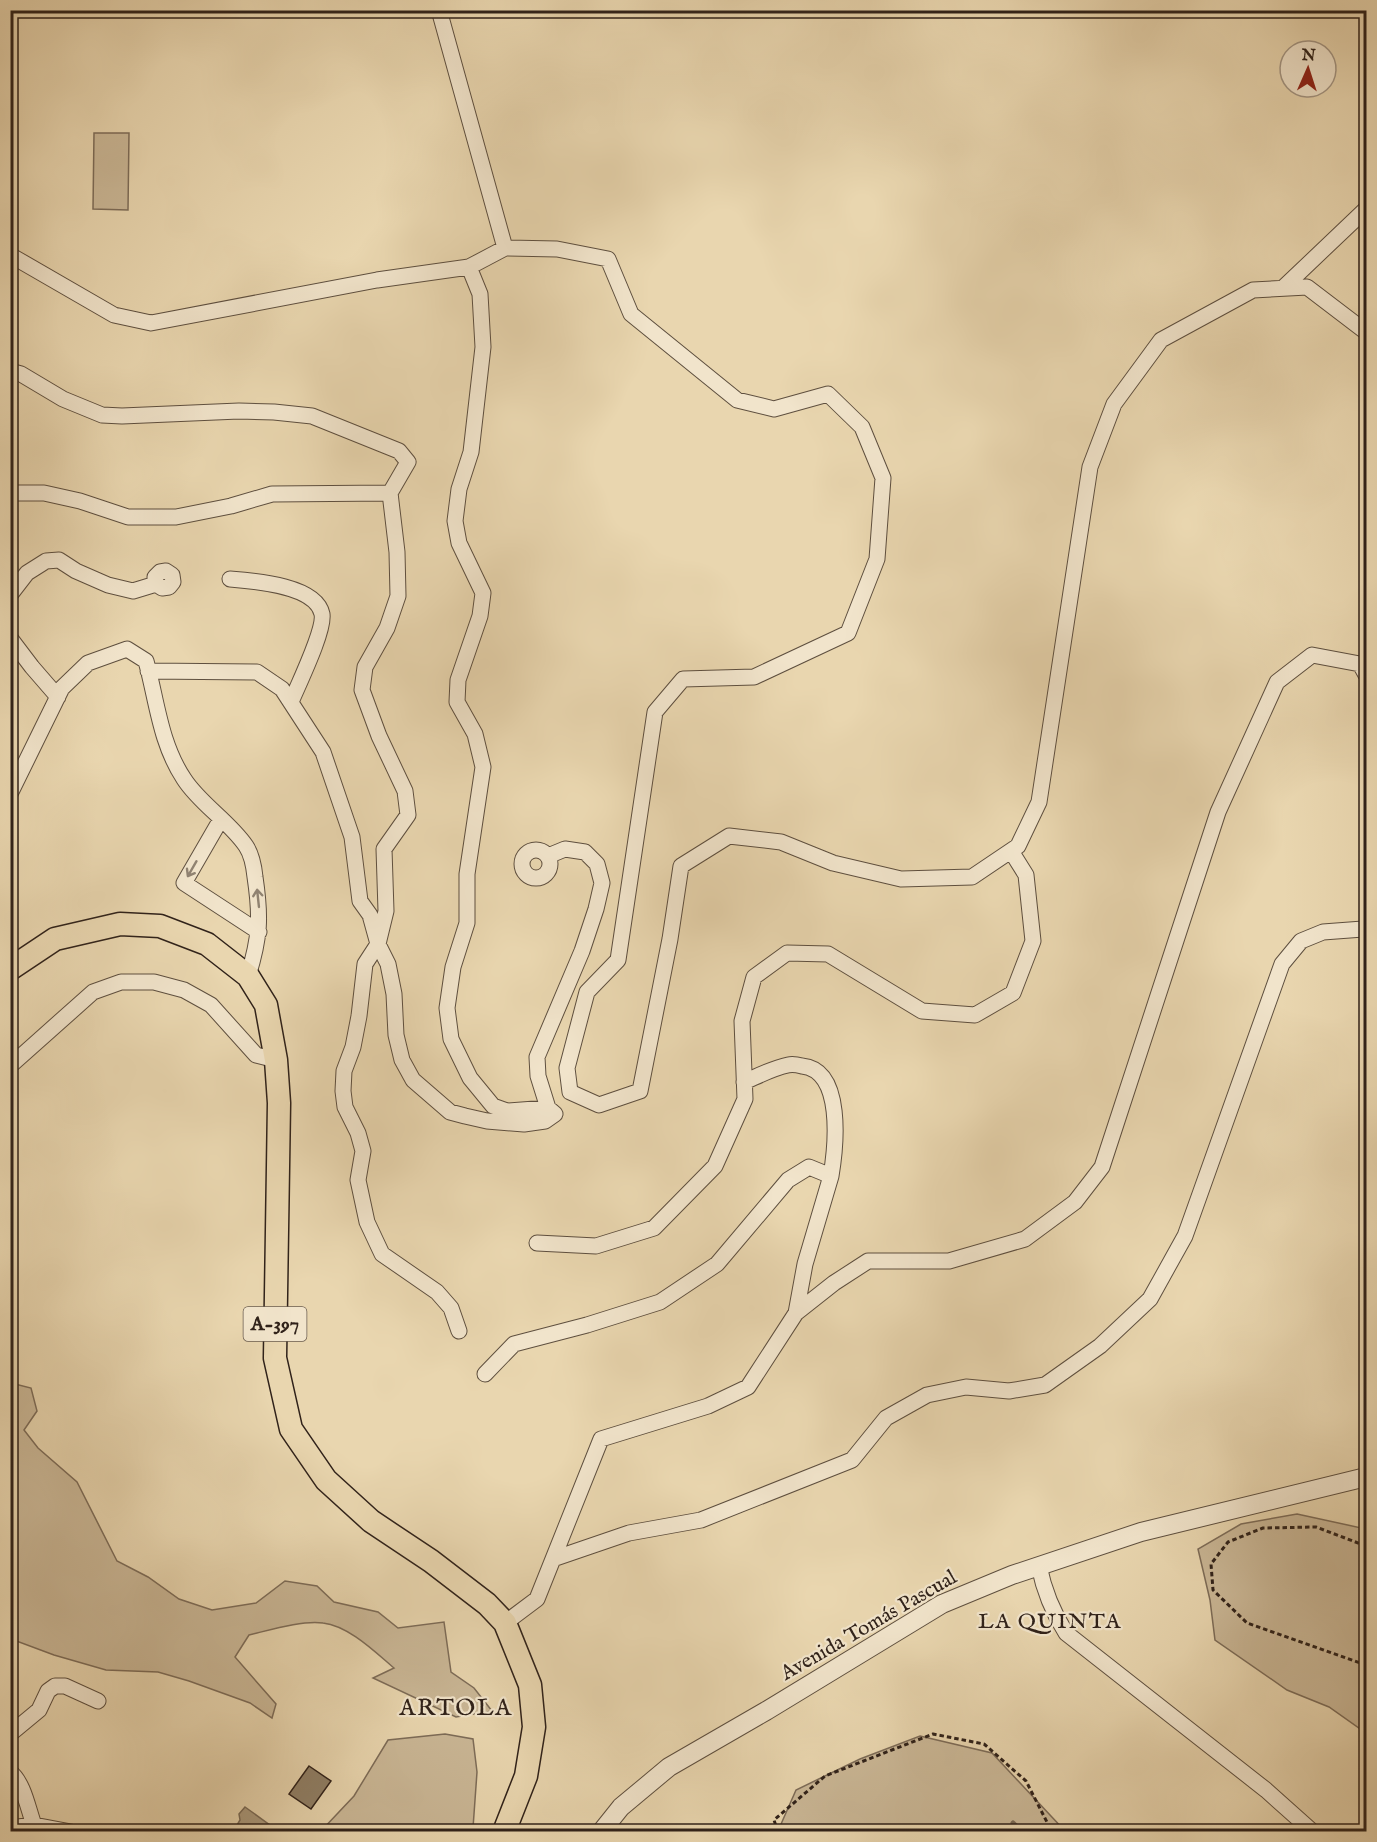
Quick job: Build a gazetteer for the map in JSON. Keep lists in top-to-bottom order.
{
  "streets": {
    "main road": ["A-397"],
    "street": ["Avenida Tomás Pascual"]
  },
  "districts": ["LA QUINTA", "ARTOLA"],
  "north": "top"
}
